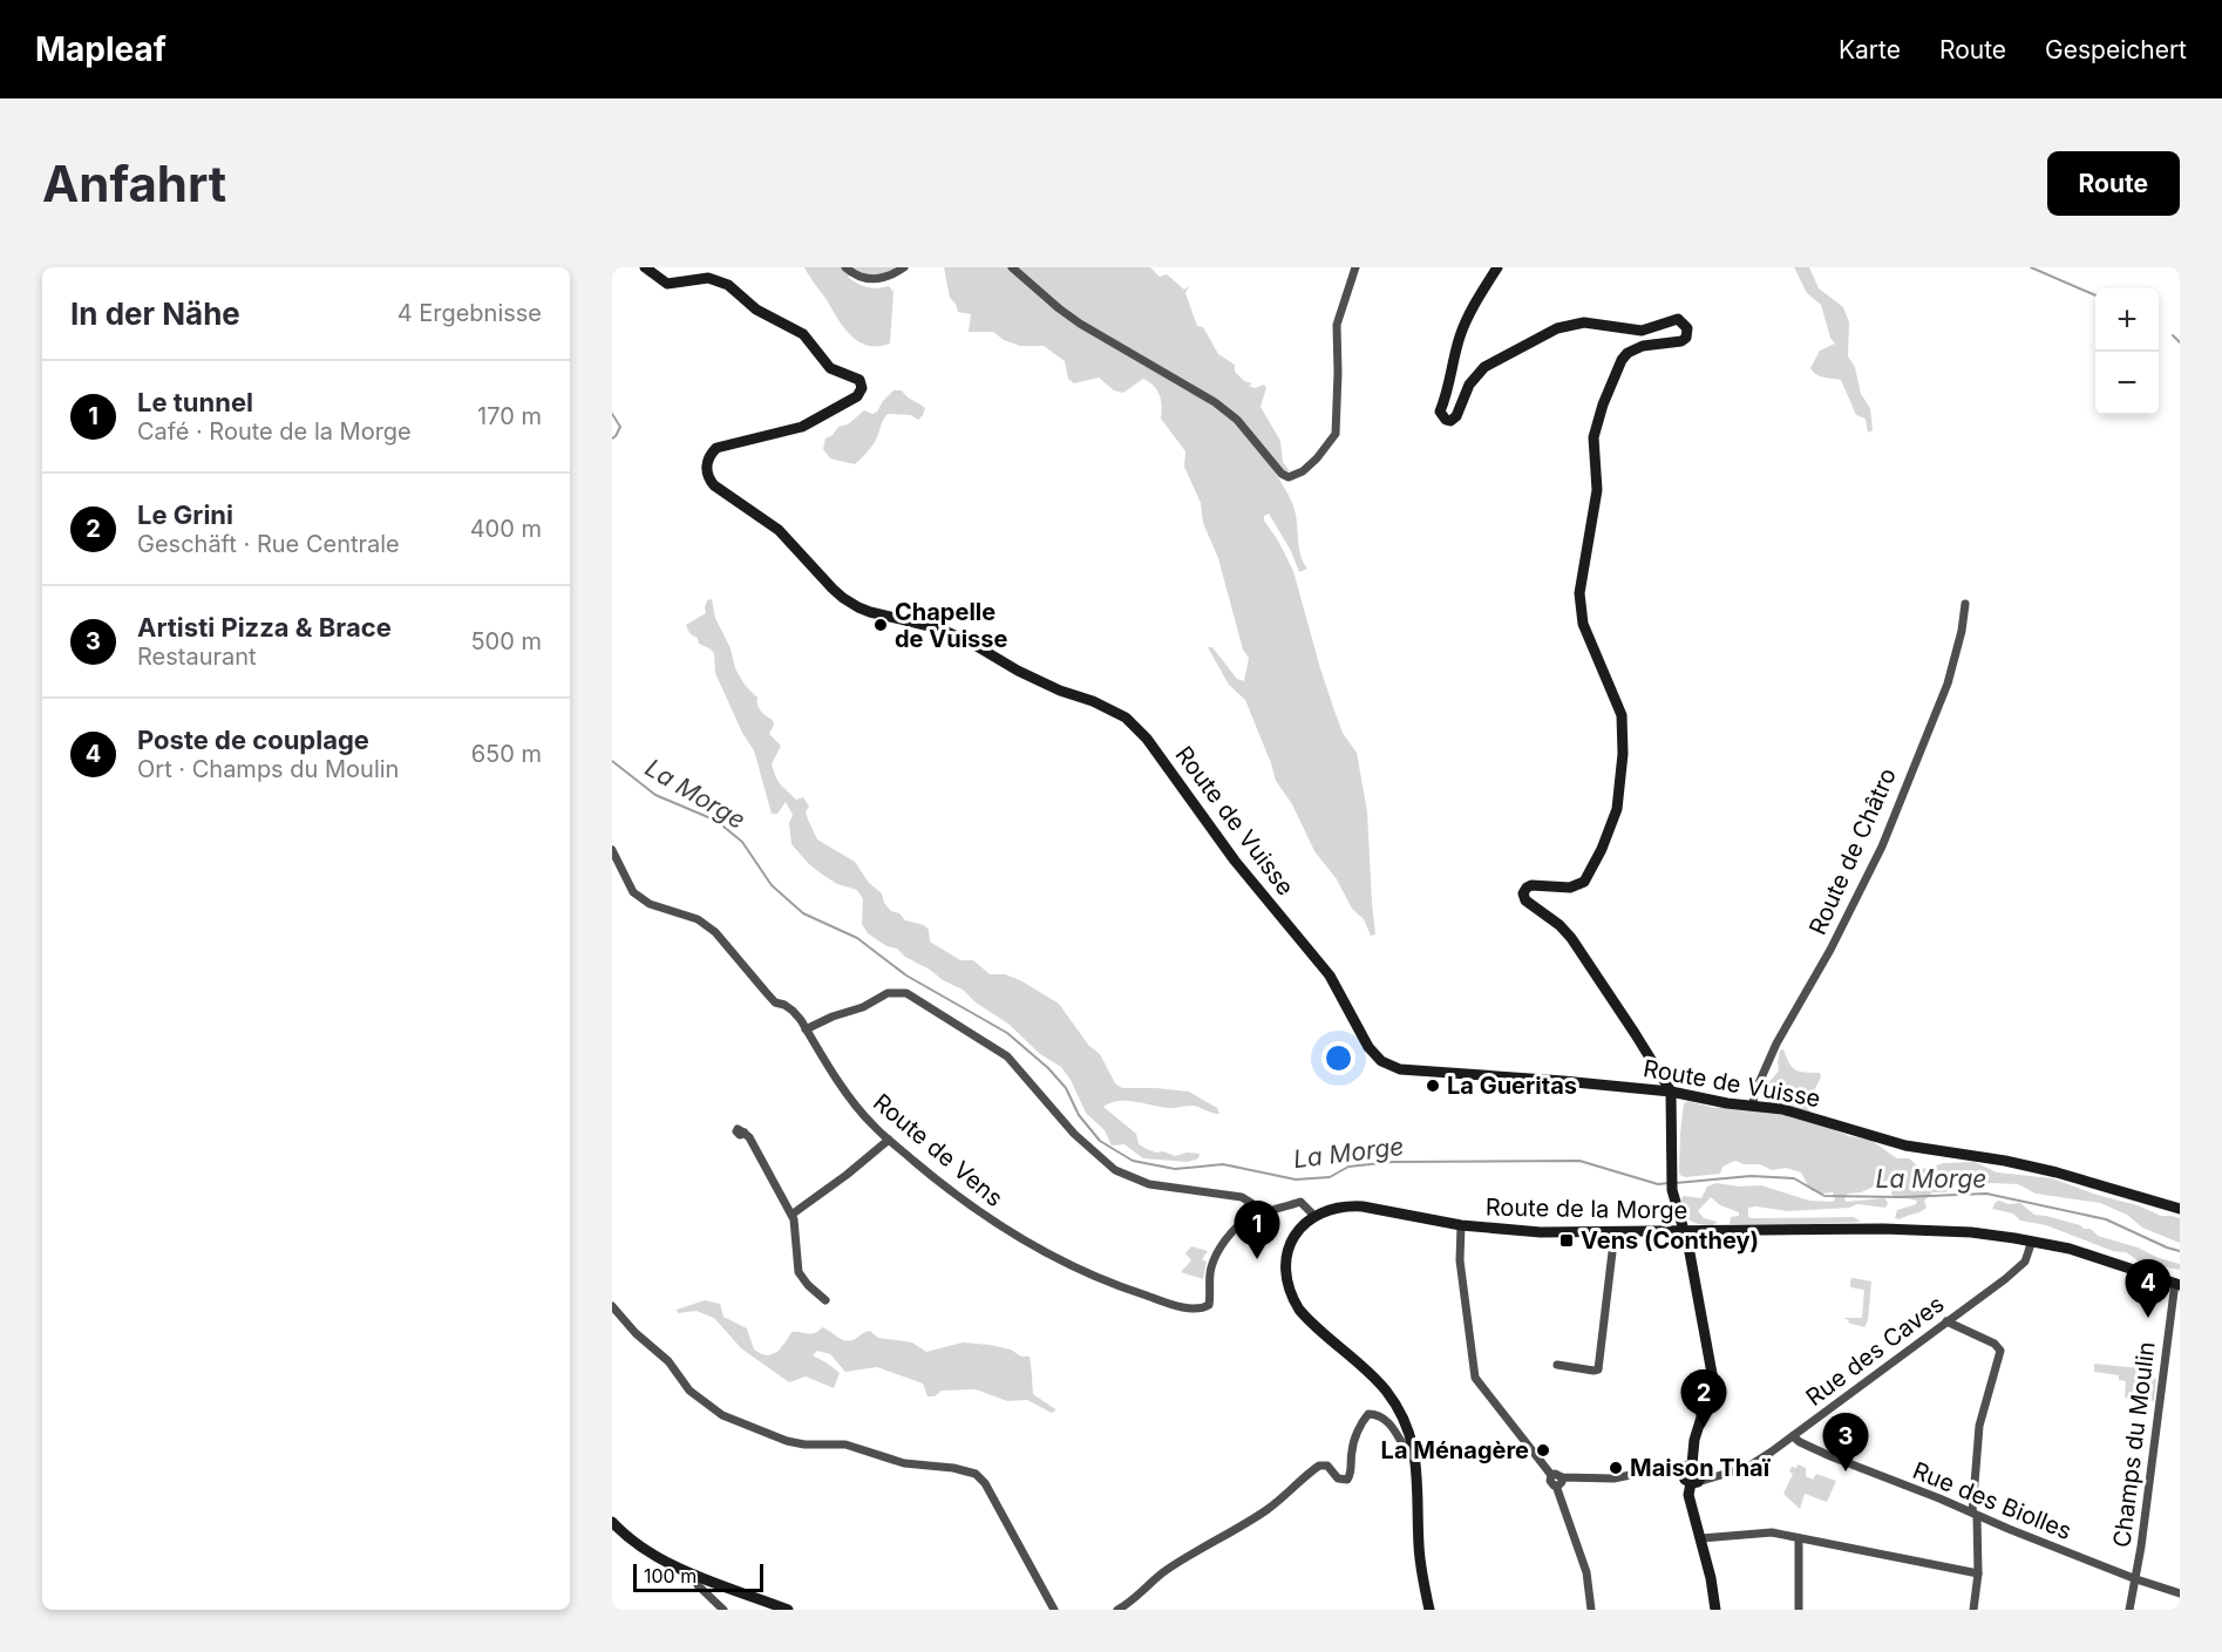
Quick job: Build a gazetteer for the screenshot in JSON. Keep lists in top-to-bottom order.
{
  "streets": {
    "street": [
      "Route de Vuisse",
      "Route de Châtro",
      "Route de Vens",
      "Route de la Morge",
      "Rue des Caves",
      "Champs du Moulin",
      "Rue des Biolles"
    ]
  },
  "crossings": [
    ["Route de Vuisse", "Route de Châtro"],
    ["Route de la Morge", "Rue des Caves"],
    ["Route de la Morge", "Champs du Moulin"],
    ["Rue des Caves", "Rue des Biolles"],
    ["Champs du Moulin", "Rue des Biolles"]
  ],
  "water": ["La Morge"],
  "places": {
    "other": [
      "Chapelle de Vuisse",
      "La Gueritas",
      "La Ménagère",
      "Maison Thaï"
    ],
    "transit": ["Vens (Conthey)"]
  },
  "scale_bar": "100 m",
  "page": {
    "header": "Mapleaf",
    "nav": ["Karte", "Route", "Gespeichert"],
    "buttons": "Route",
    "title": "Anfahrt",
    "heading": ["In der Nähe", "4 Ergebnisse"],
    "map_buttons": ["+", "−"],
    "list": [
      {
        "mark": "1",
        "name": "Le tunnel",
        "note": "Café · Route de la Morge",
        "value": "170 m"
      },
      {
        "mark": "2",
        "name": "Le Grini",
        "note": "Geschäft · Rue Centrale",
        "value": "400 m"
      },
      {
        "mark": "3",
        "name": "Artisti Pizza & Brace",
        "note": "Restaurant",
        "value": "500 m"
      },
      {
        "mark": "4",
        "name": "Poste de couplage",
        "note": "Ort · Champs du Moulin",
        "value": "650 m"
      }
    ],
    "pins": [
      "1",
      "4",
      "2",
      "3"
    ],
    "scale": "100 m"
  }
}
